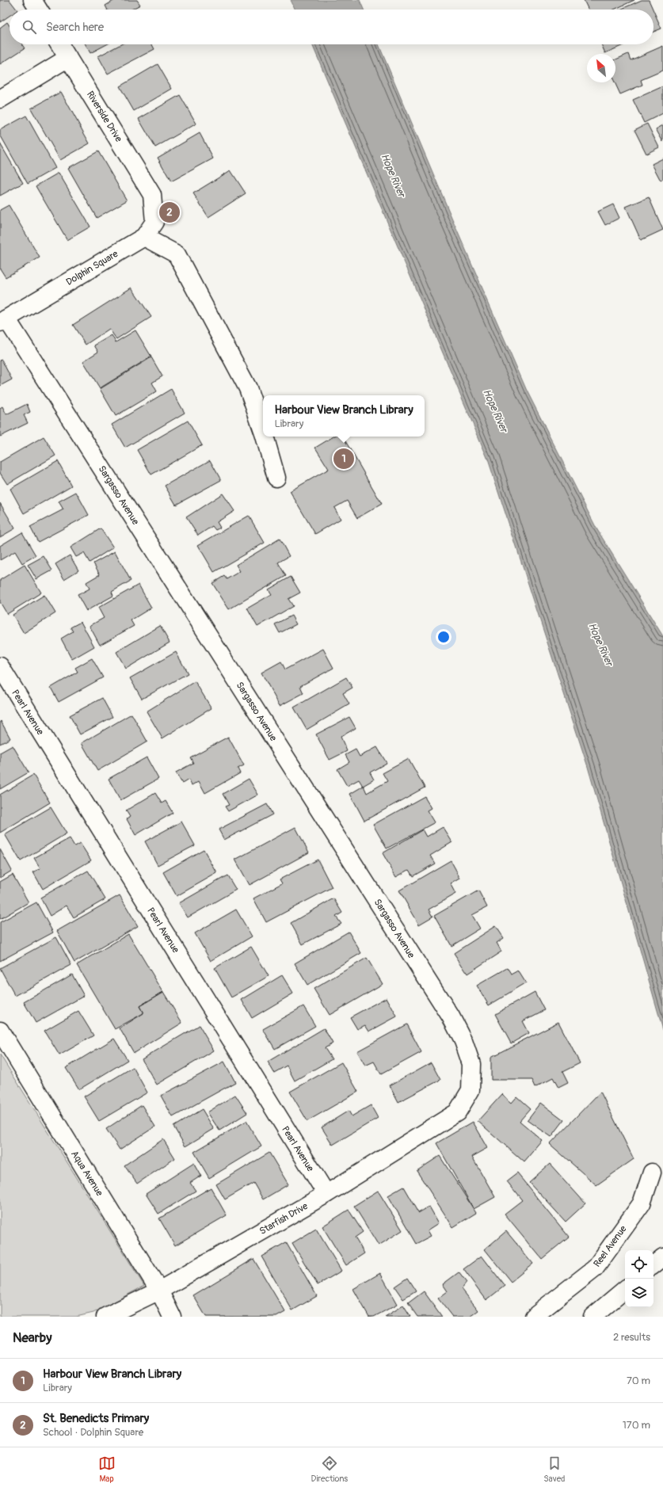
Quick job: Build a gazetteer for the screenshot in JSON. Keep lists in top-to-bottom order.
{
  "streets": {
    "main road": [
      "Riverside Drive",
      "Dolphin Square",
      "Sargasso Avenue",
      "Pearl Avenue",
      "Aqua Avenue",
      "Starfish Drive",
      "Reel Avenue"
    ]
  },
  "crossings": [
    ["Riverside Drive", "Dolphin Square"],
    ["Dolphin Square", "Sargasso Avenue"],
    ["Sargasso Avenue", "Starfish Drive"],
    ["Pearl Avenue", "Starfish Drive"],
    ["Aqua Avenue", "Starfish Drive"]
  ],
  "water": ["Hope River"],
  "north": "top left",
  "page": {
    "search": "Search here",
    "pins": ["2", "1"],
    "popup": ["Harbour View Branch Library", "Library"],
    "heading": ["Nearby", "2 results"],
    "list": [
      {
        "mark": "1",
        "name": "Harbour View Branch Library",
        "note": "Library",
        "value": "70 m"
      },
      {
        "mark": "2",
        "name": "St. Benedicts Primary",
        "note": "School · Dolphin Square",
        "value": "170 m"
      }
    ],
    "nav": ["Map", "Directions", "Saved"]
  }
}
